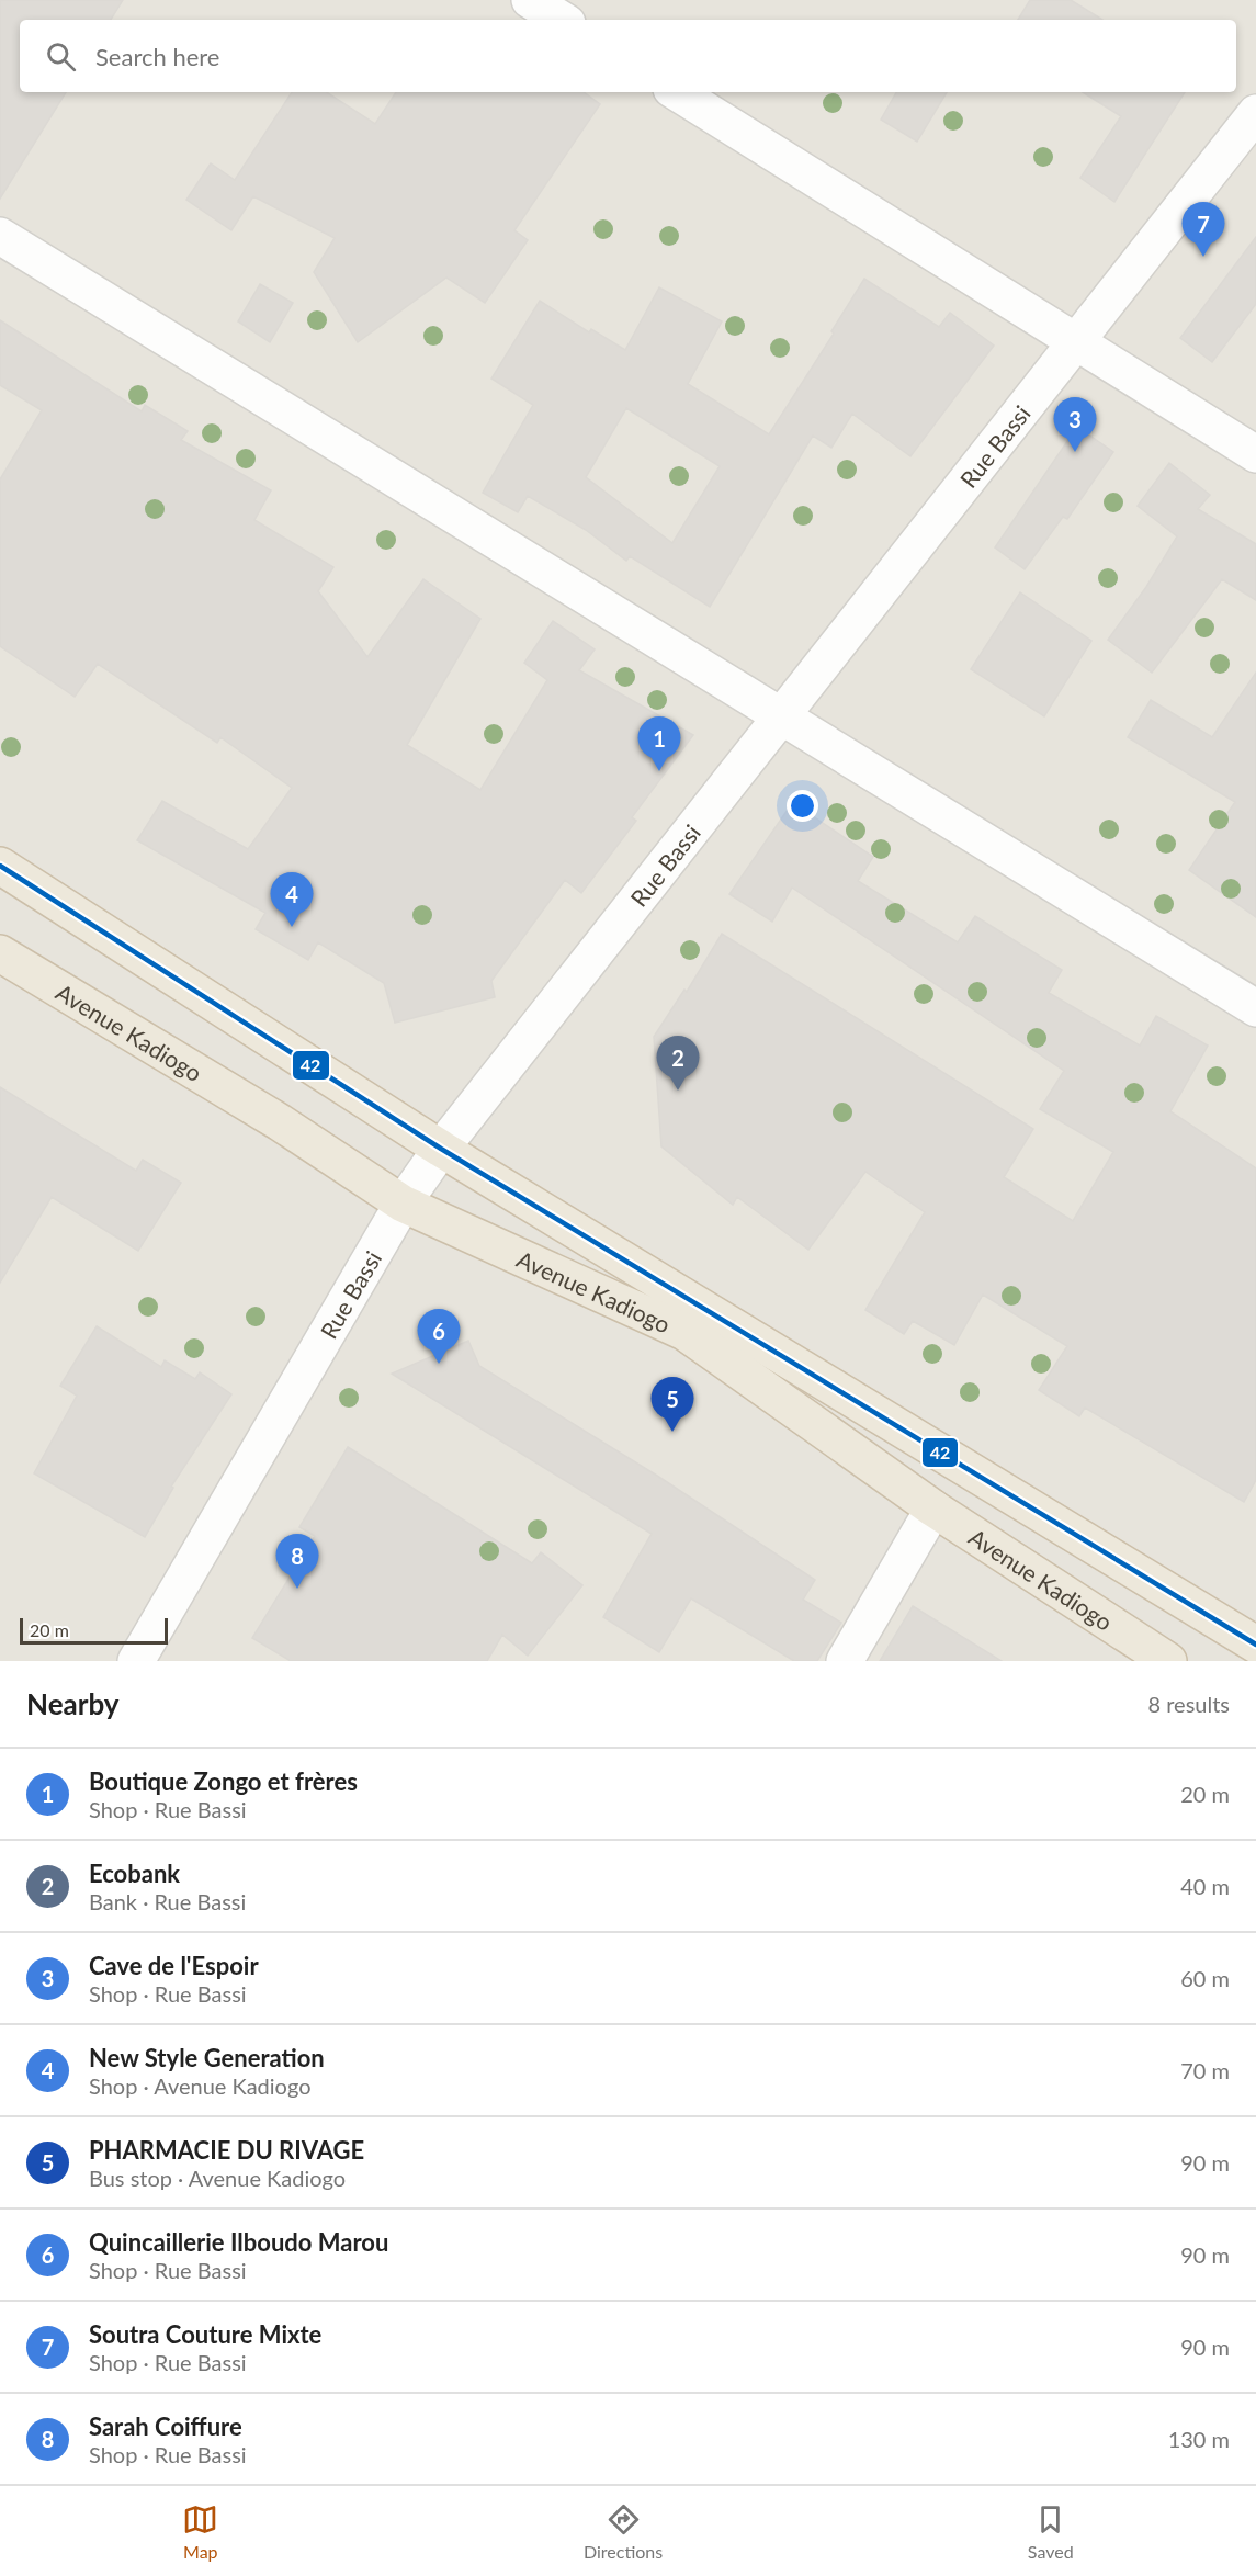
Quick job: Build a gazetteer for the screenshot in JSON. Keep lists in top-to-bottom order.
{
  "streets": {
    "highway": ["Avenue Kadiogo"],
    "street": ["Rue Bassi"]
  },
  "crossings": [
    ["Rue Bassi", "Avenue Kadiogo"]
  ],
  "lines": ["transit line 42"],
  "scale_bar": "20 m",
  "page": {
    "search": "Search here",
    "pins": [
      "7",
      "3",
      "1",
      "4",
      "2",
      "6",
      "5",
      "8"
    ],
    "scale": "20 m",
    "heading": ["Nearby", "8 results"],
    "list": [
      {
        "mark": "1",
        "name": "Boutique Zongo et frères",
        "note": "Shop · Rue Bassi",
        "value": "20 m"
      },
      {
        "mark": "2",
        "name": "Ecobank",
        "note": "Bank · Rue Bassi",
        "value": "40 m"
      },
      {
        "mark": "3",
        "name": "Cave de l'Espoir",
        "note": "Shop · Rue Bassi",
        "value": "60 m"
      },
      {
        "mark": "4",
        "name": "New Style Generation",
        "note": "Shop · Avenue Kadiogo",
        "value": "70 m"
      },
      {
        "mark": "5",
        "name": "PHARMACIE DU RIVAGE",
        "note": "Bus stop · Avenue Kadiogo",
        "value": "90 m"
      },
      {
        "mark": "6",
        "name": "Quincaillerie Ilboudo Marou",
        "note": "Shop · Rue Bassi",
        "value": "90 m"
      },
      {
        "mark": "7",
        "name": "Soutra Couture Mixte",
        "note": "Shop · Rue Bassi",
        "value": "90 m"
      },
      {
        "mark": "8",
        "name": "Sarah Coiffure",
        "note": "Shop · Rue Bassi",
        "value": "130 m"
      }
    ],
    "nav": ["Map", "Directions", "Saved"]
  }
}
